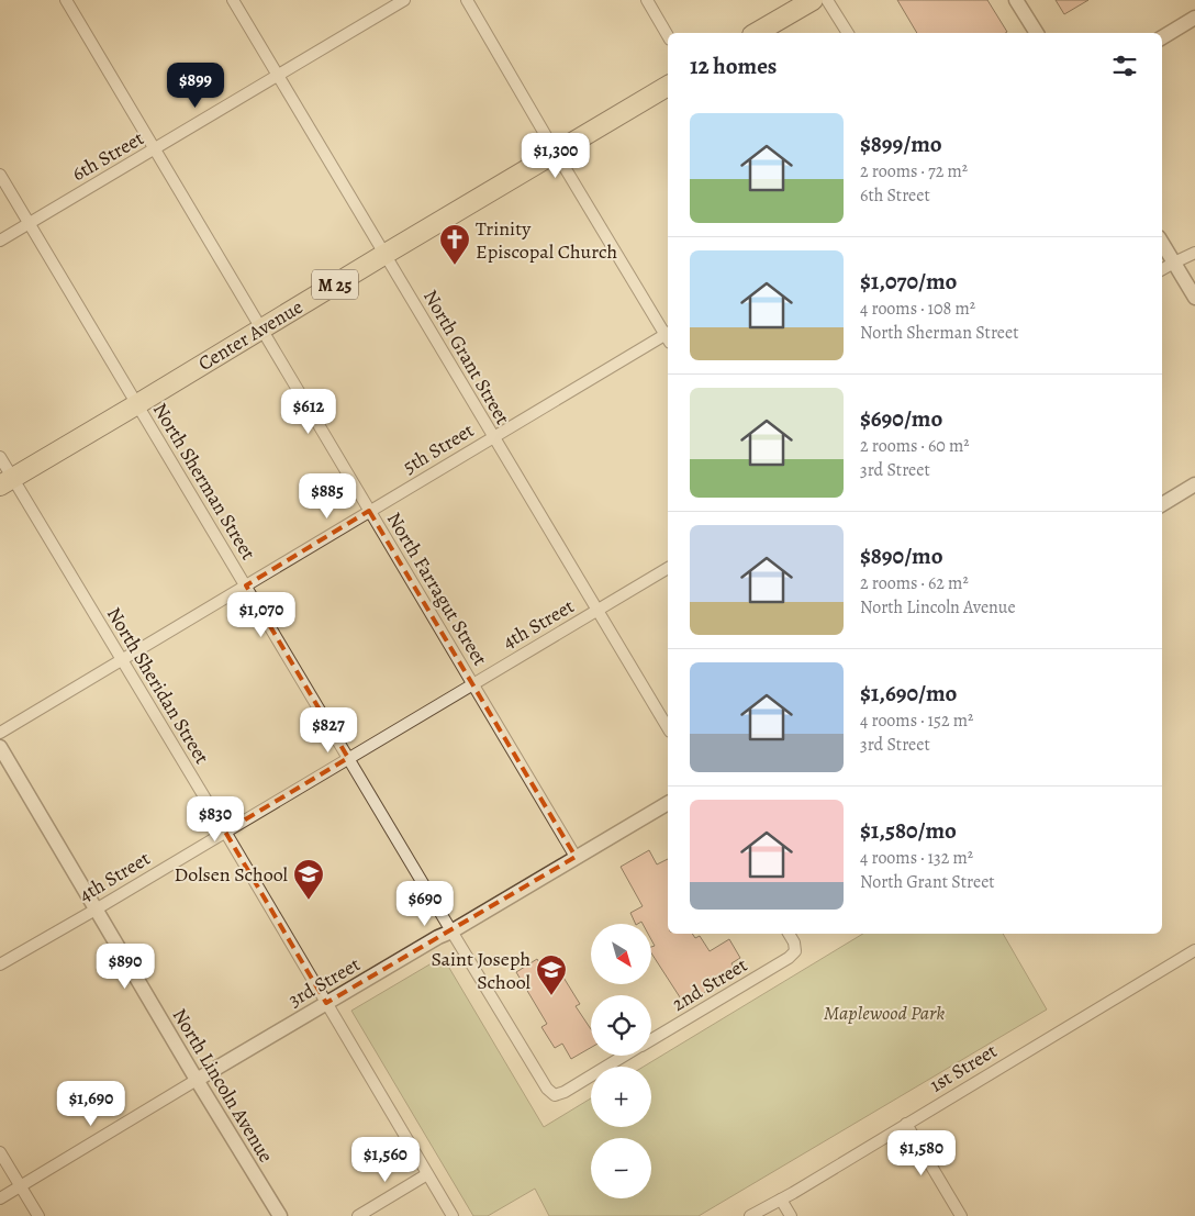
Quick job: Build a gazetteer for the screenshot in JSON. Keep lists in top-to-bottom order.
{
  "streets": {
    "highway": ["M 25", "Center Avenue"],
    "street": [
      "6th Street",
      "North Grant Street",
      "5th Street",
      "North Sherman Street",
      "North Farragut Street",
      "4th Street",
      "North Sheridan Street",
      "3rd Street",
      "2nd Street",
      "1st Street",
      "North Lincoln Avenue"
    ]
  },
  "crossings": [
    ["6th Street", "North Grant Street"],
    ["6th Street", "North Sherman Street"],
    ["6th Street", "North Farragut Street"],
    ["Center Avenue", "North Grant Street"],
    ["Center Avenue", "North Sherman Street"],
    ["Center Avenue", "North Farragut Street"],
    ["Center Avenue", "North Sheridan Street"],
    ["North Grant Street", "5th Street"],
    ["North Grant Street", "4th Street"],
    ["5th Street", "North Sherman Street"],
    ["5th Street", "North Farragut Street"],
    ["5th Street", "North Sheridan Street"],
    ["North Sherman Street", "4th Street"],
    ["North Sherman Street", "3rd Street"],
    ["North Sherman Street", "2nd Street"],
    ["North Farragut Street", "4th Street"],
    ["North Farragut Street", "3rd Street"],
    ["4th Street", "North Sheridan Street"],
    ["4th Street", "North Lincoln Avenue"],
    ["North Sheridan Street", "3rd Street"],
    ["3rd Street", "North Lincoln Avenue"]
  ],
  "parks": ["Maplewood Park"],
  "places": {
    "church": ["Trinity Episcopal Church"],
    "school or university": ["Dolsen School", "Saint Joseph School"]
  },
  "north": "bottom right",
  "page": {
    "heading": "12 homes",
    "price": [
      "$899",
      "$1,300",
      "$612",
      "$885",
      "$1,070",
      "$827",
      "$830",
      "$690",
      "$890",
      "$1,690",
      "$1,580",
      "$1,560"
    ],
    "list": [
      {
        "name": "$899/mo",
        "note": "2 rooms · 72 m² · 6th Street"
      },
      {
        "name": "$1,070/mo",
        "note": "4 rooms · 108 m² · North Sherman Street"
      },
      {
        "name": "$690/mo",
        "note": "2 rooms · 60 m² · 3rd Street"
      },
      {
        "name": "$890/mo",
        "note": "2 rooms · 62 m² · North Lincoln Avenue"
      },
      {
        "name": "$1,690/mo",
        "note": "4 rooms · 152 m² · 3rd Street"
      },
      {
        "name": "$1,580/mo",
        "note": "4 rooms · 132 m² · North Grant Street"
      }
    ],
    "map_buttons": ["+", "−"]
  }
}
